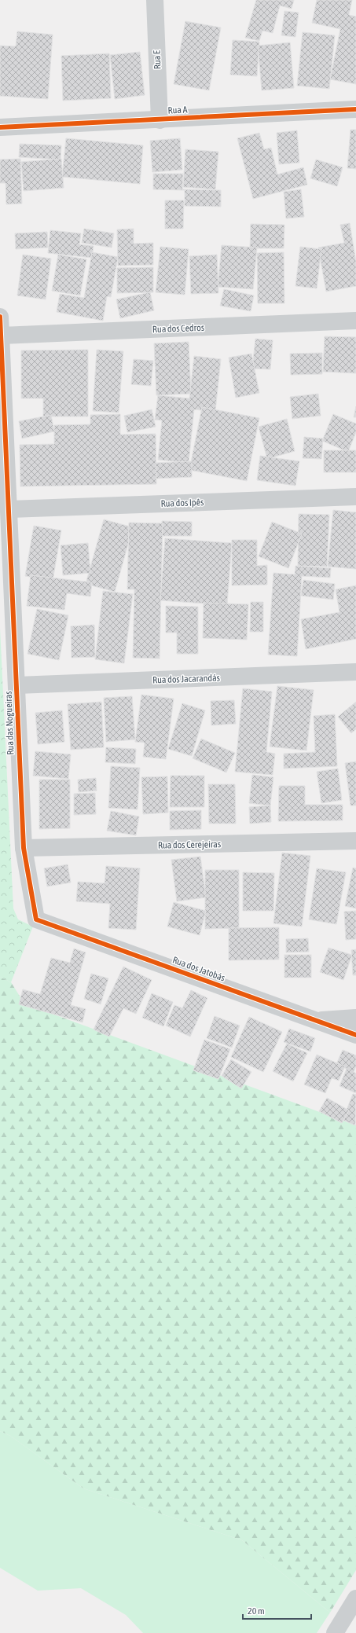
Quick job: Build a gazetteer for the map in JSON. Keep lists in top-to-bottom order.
{
  "streets": {
    "street": [
      "Rua E",
      "Rua A",
      "Rua dos Cedros",
      "Rua dos Ipês",
      "Rua dos Jacarandás",
      "Rua das Nogueiras",
      "Rua dos Cerejeiras",
      "Rua dos Jatobás"
    ]
  },
  "crossings": [
    ["Rua E", "Rua A"],
    ["Rua dos Cedros", "Rua das Nogueiras"],
    ["Rua dos Ipês", "Rua das Nogueiras"],
    ["Rua dos Jacarandás", "Rua das Nogueiras"],
    ["Rua das Nogueiras", "Rua dos Cerejeiras"],
    ["Rua das Nogueiras", "Rua dos Jatobás"]
  ],
  "scale_bar": "20 m"
}
